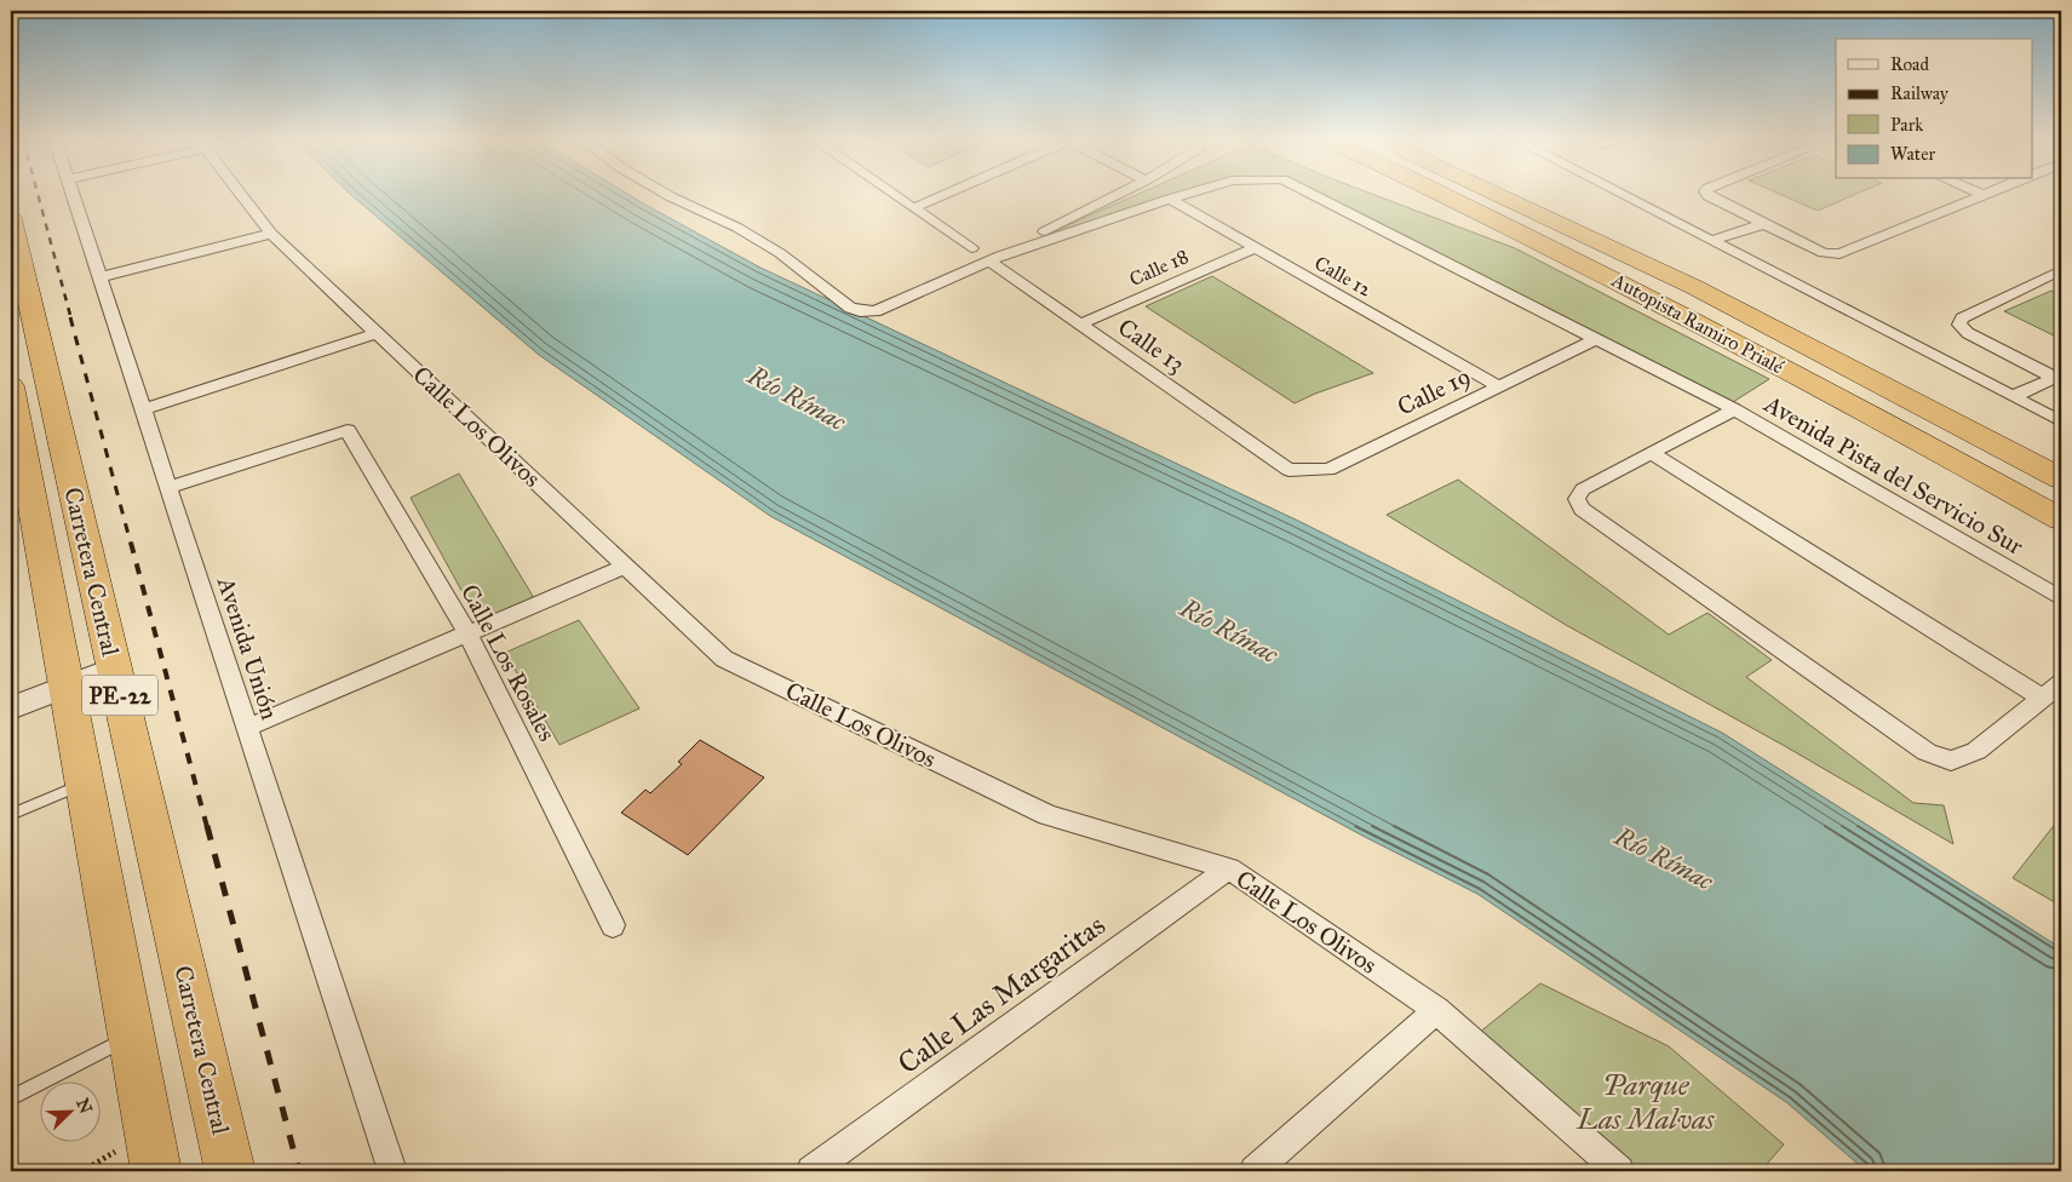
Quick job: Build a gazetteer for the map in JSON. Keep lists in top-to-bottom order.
{
  "streets": {
    "highway": ["Autopista Ramiro Prialé", "Carretera Central", "PE-22"],
    "street": [
      "Calle 18",
      "Calle 12",
      "Calle 13",
      "Calle 19",
      "Calle Los Olivos",
      "Avenida Pista del Servicio Sur",
      "Avenida Unión",
      "Calle Los Rosales",
      "Calle Las Margaritas"
    ]
  },
  "crossings": [
    ["Calle 18", "Calle 12"],
    ["Calle 18", "Calle 13"],
    ["Calle 12", "Calle 19"],
    ["Calle 12", "Avenida Pista del Servicio Sur"],
    ["Calle 13", "Calle 19"],
    ["Calle 13", "Avenida Pista del Servicio Sur"],
    ["Calle 19", "Avenida Pista del Servicio Sur"],
    ["Calle Los Olivos", "Calle Las Margaritas"],
    ["Avenida Unión", "Calle Los Rosales"]
  ],
  "water": ["Río Rímac"],
  "parks": ["Parque Las Malvas"],
  "legend": [
    "Road",
    "Railway",
    "Park",
    "Water"
  ],
  "north": "top right"
}
